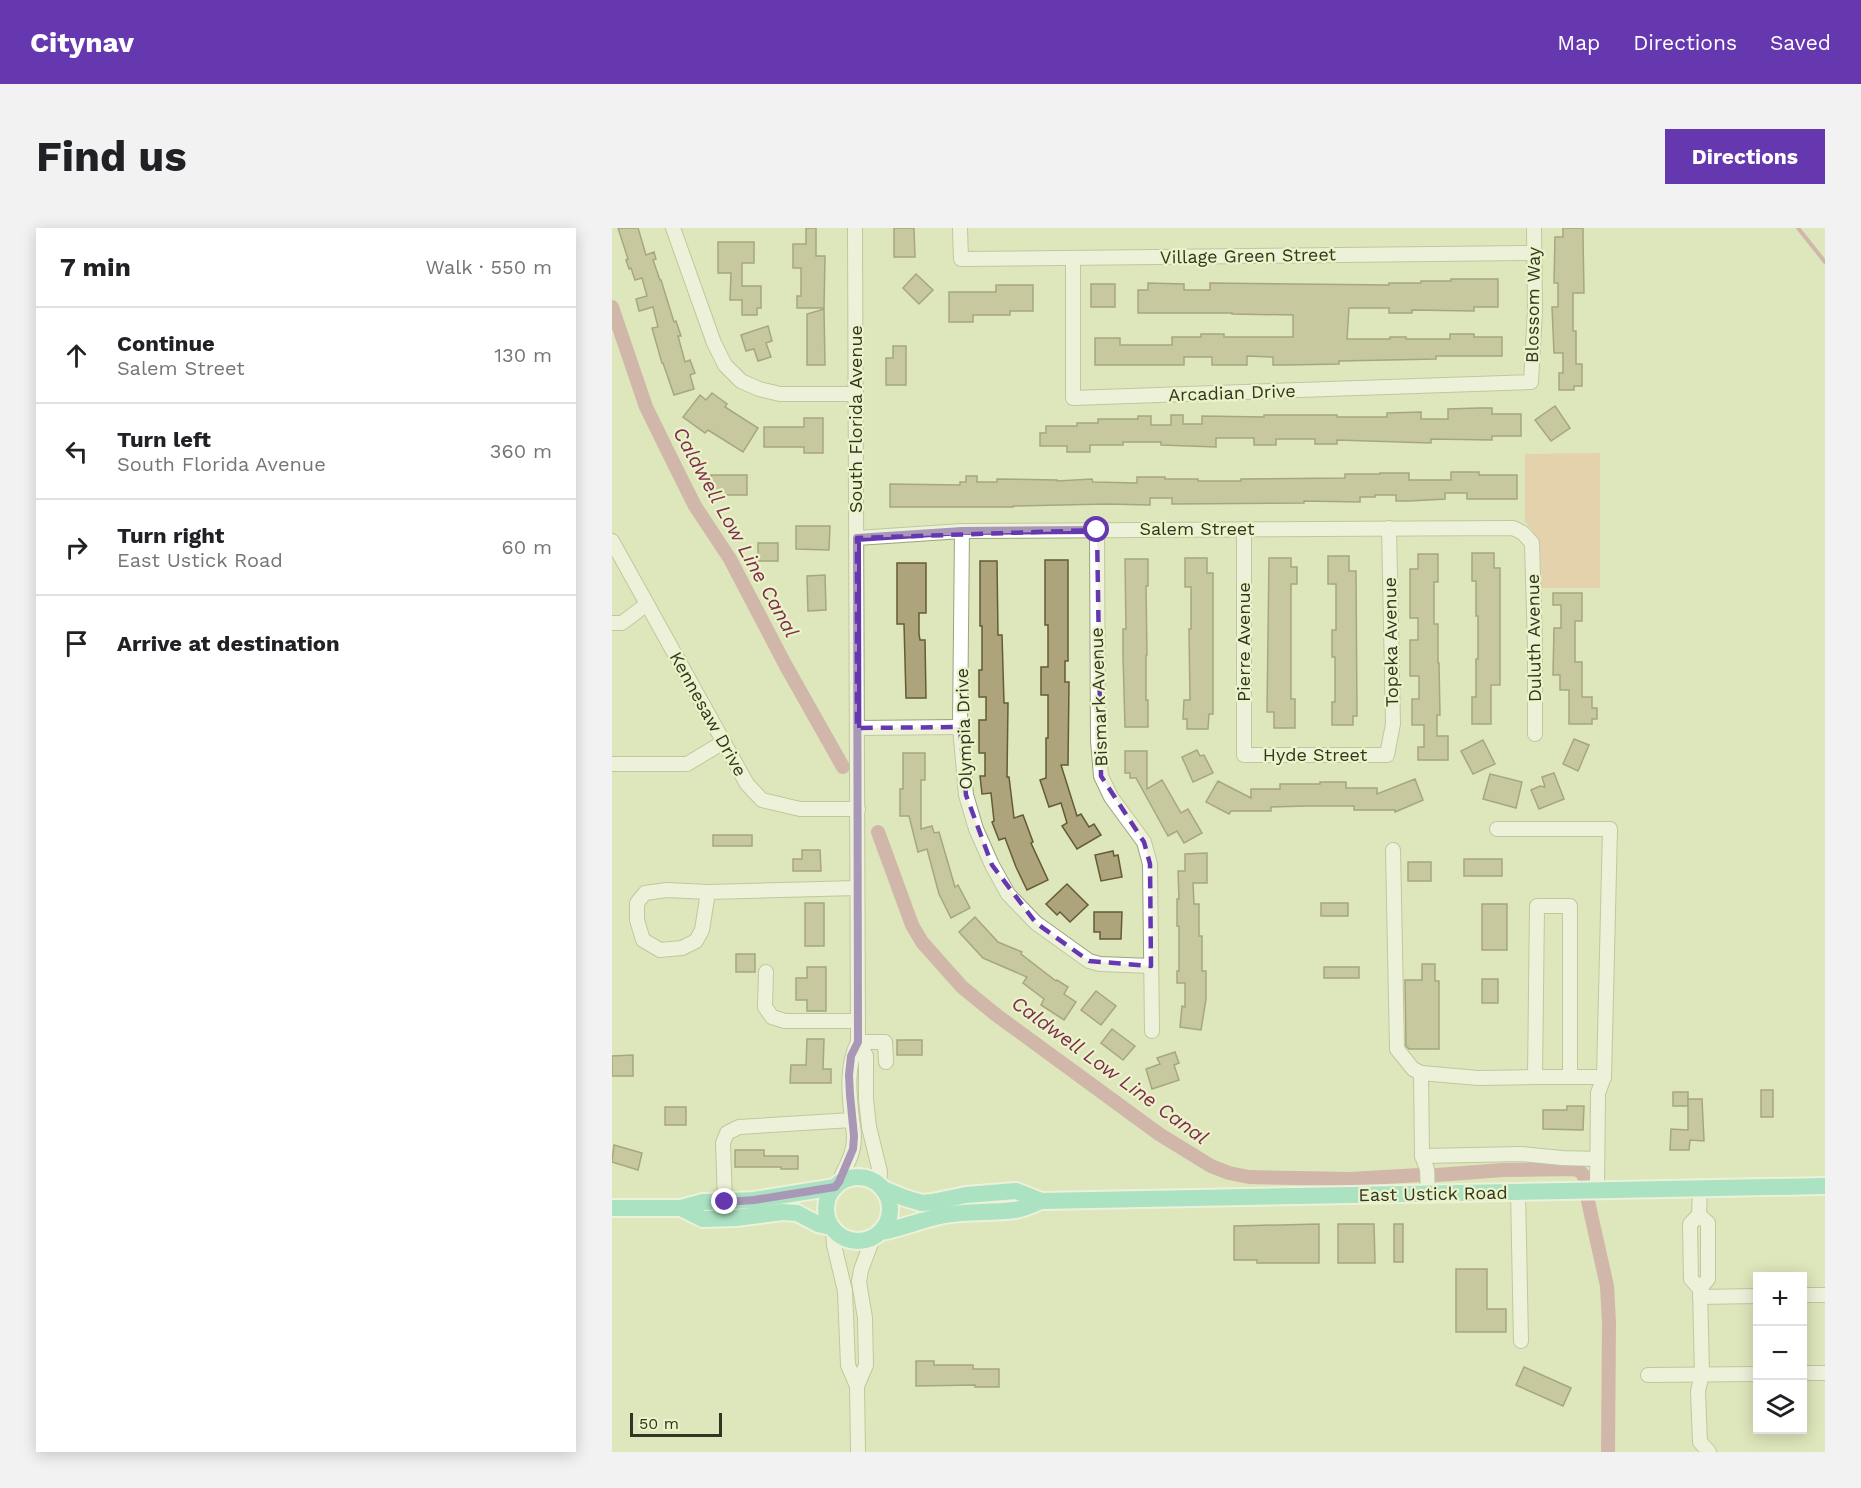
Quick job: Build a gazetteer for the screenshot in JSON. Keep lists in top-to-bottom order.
{
  "streets": {
    "main road": ["East Ustick Road"],
    "street": [
      "Village Green Street",
      "Blossom Way",
      "Arcadian Drive",
      "South Florida Avenue",
      "Salem Street",
      "Duluth Avenue",
      "Pierre Avenue",
      "Topeka Avenue",
      "Bismark Avenue",
      "Kennesaw Drive",
      "Olympia Drive",
      "Hyde Street"
    ]
  },
  "crossings": [
    ["Village Green Street", "Blossom Way"],
    ["Village Green Street", "Arcadian Drive"],
    ["Blossom Way", "Arcadian Drive"],
    ["South Florida Avenue", "Salem Street"],
    ["South Florida Avenue", "Kennesaw Drive"],
    ["South Florida Avenue", "East Ustick Road"],
    ["Salem Street", "Duluth Avenue"],
    ["Salem Street", "Pierre Avenue"],
    ["Salem Street", "Topeka Avenue"],
    ["Salem Street", "Bismark Avenue"],
    ["Salem Street", "Olympia Drive"],
    ["Pierre Avenue", "Hyde Street"],
    ["Topeka Avenue", "Hyde Street"],
    ["Bismark Avenue", "Olympia Drive"]
  ],
  "water": ["Caldwell Low Line Canal"],
  "scale_bar": "50 m",
  "page": {
    "header": "Citynav",
    "nav": ["Map", "Directions", "Saved"],
    "buttons": "Directions",
    "title": "Find us",
    "heading": ["7 min", "Walk · 550 m"],
    "list": [
      ["Continue", "Salem Street", "130 m"],
      ["Turn left", "South Florida Avenue", "360 m"],
      ["Turn right", "East Ustick Road", "60 m"],
      "Arrive at destination"
    ],
    "map_buttons": ["+", "−"],
    "scale": "50 m"
  }
}
